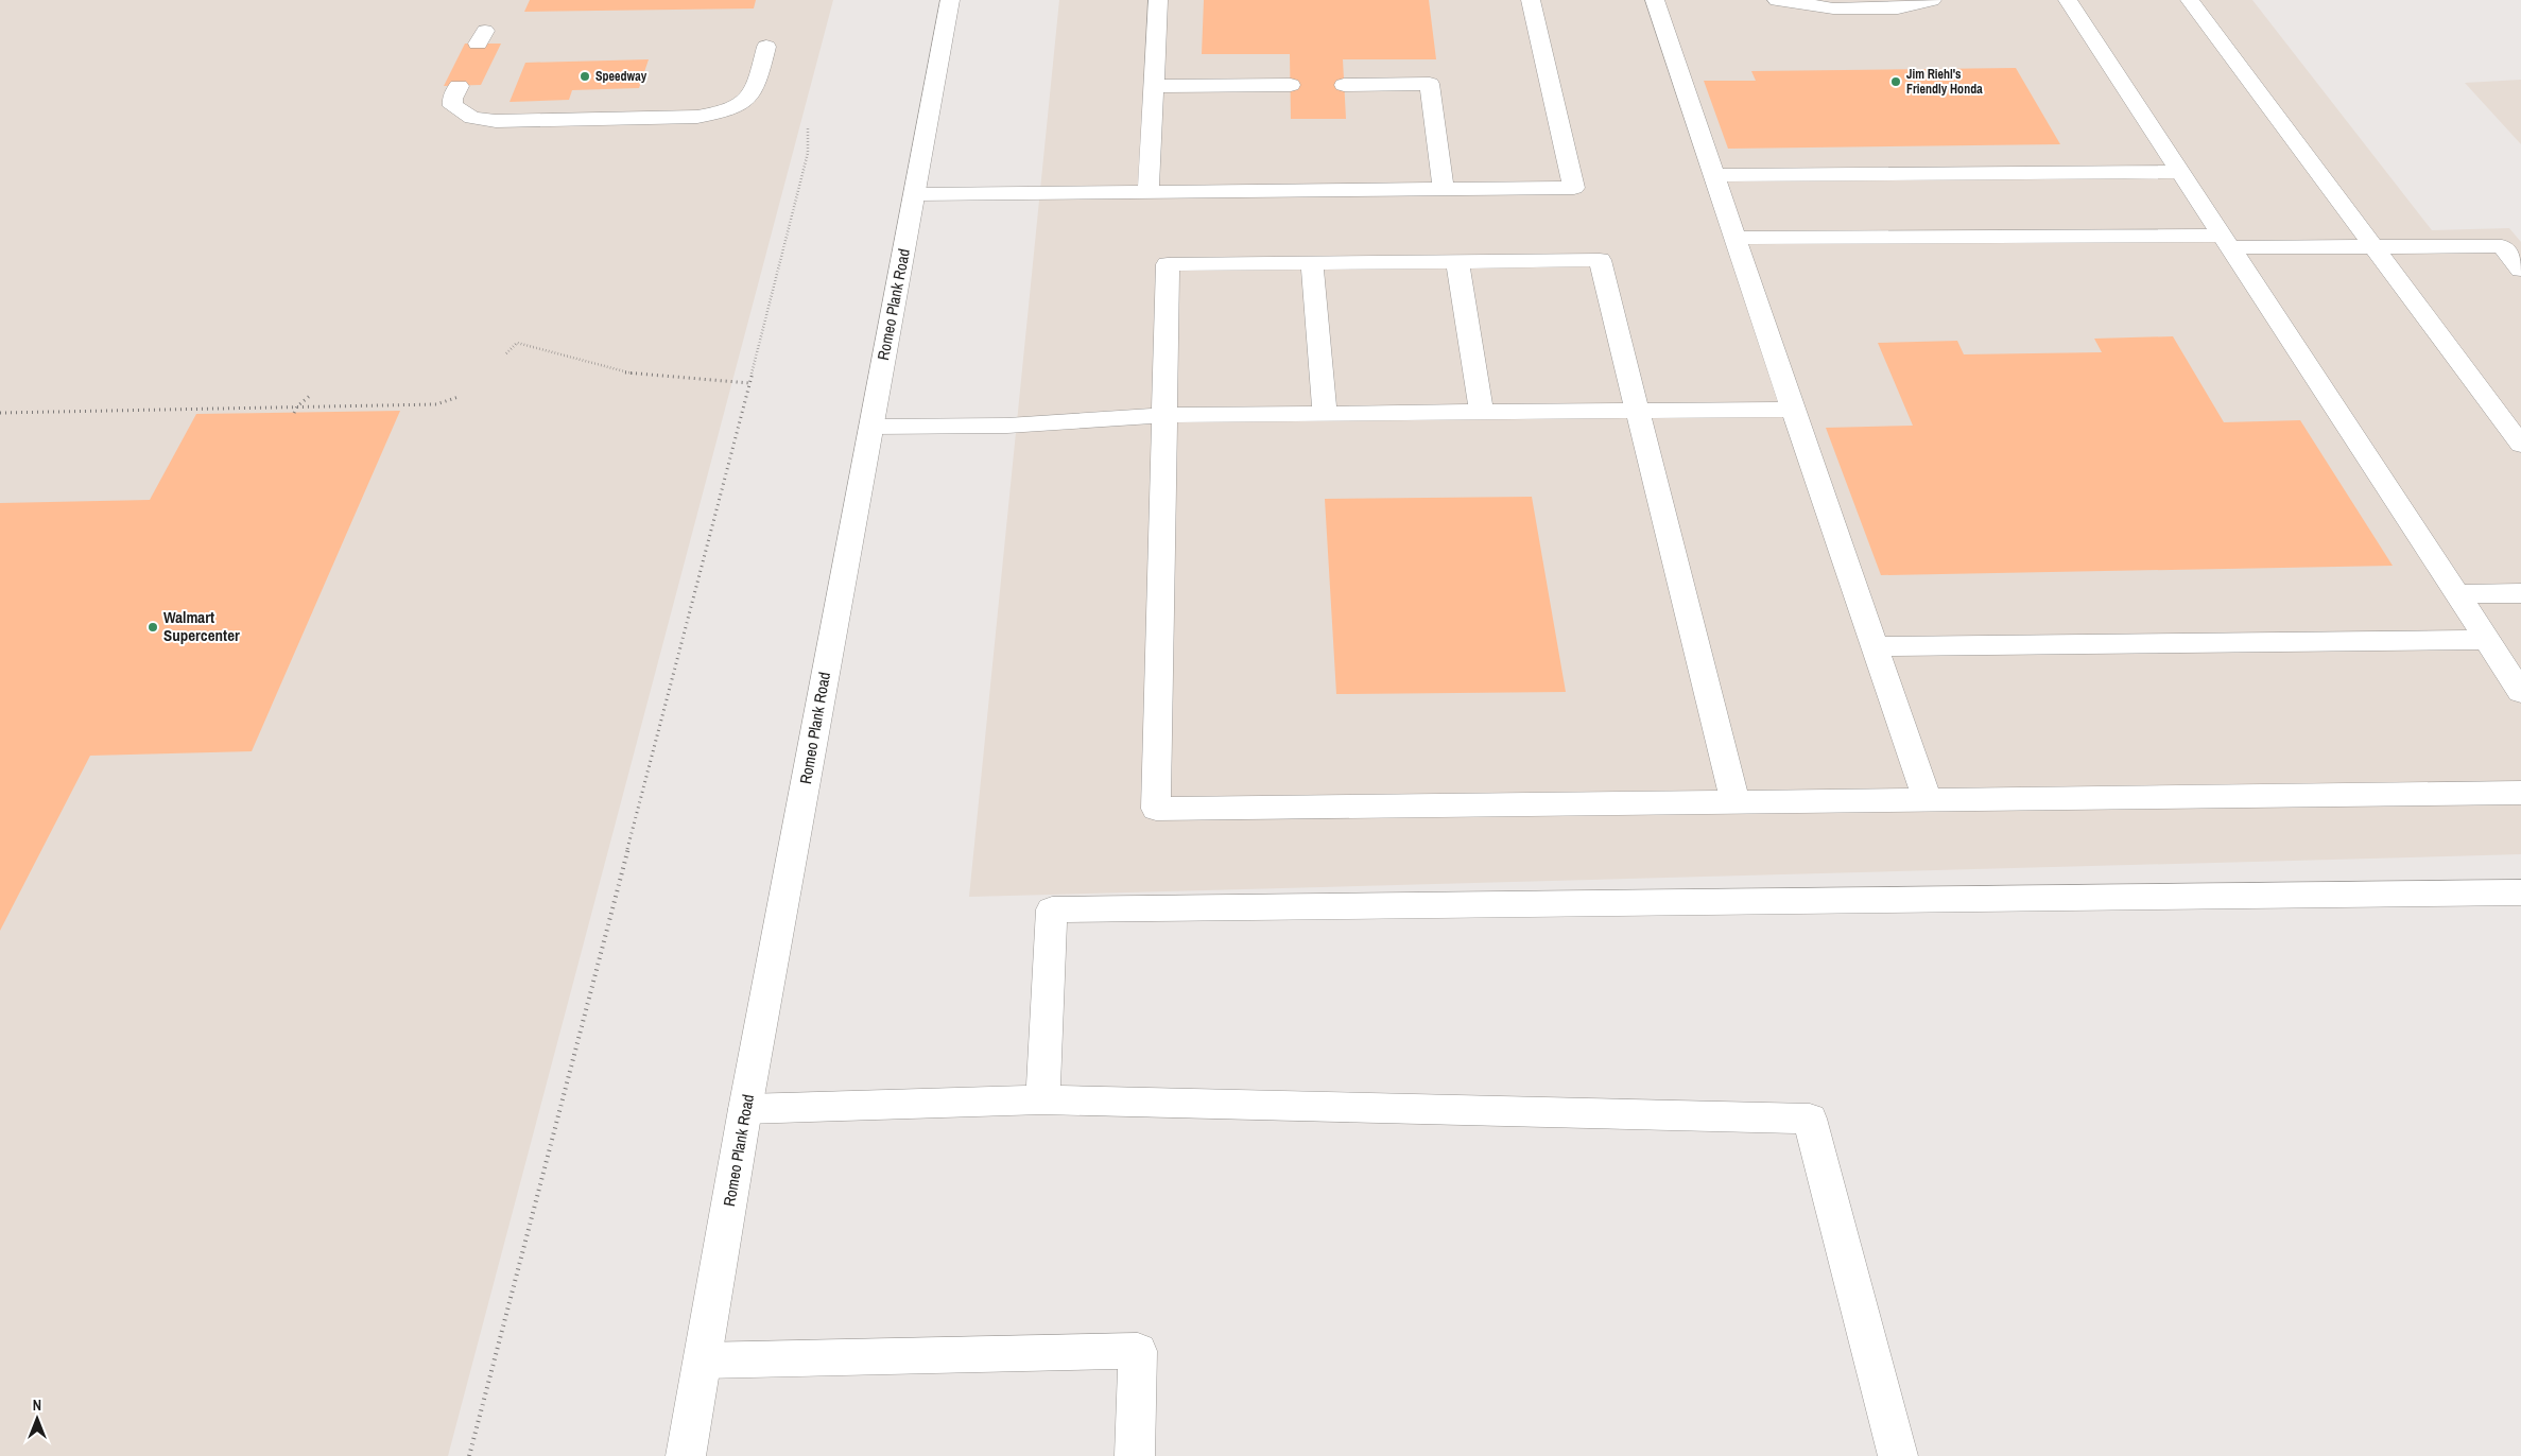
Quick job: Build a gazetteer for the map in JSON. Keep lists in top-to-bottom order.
{
  "streets": {
    "main road": ["Romeo Plank Road"]
  },
  "places": ["Speedway", "Jim Riehl's Friendly Honda", "Walmart Supercenter"],
  "north": "top"
}
